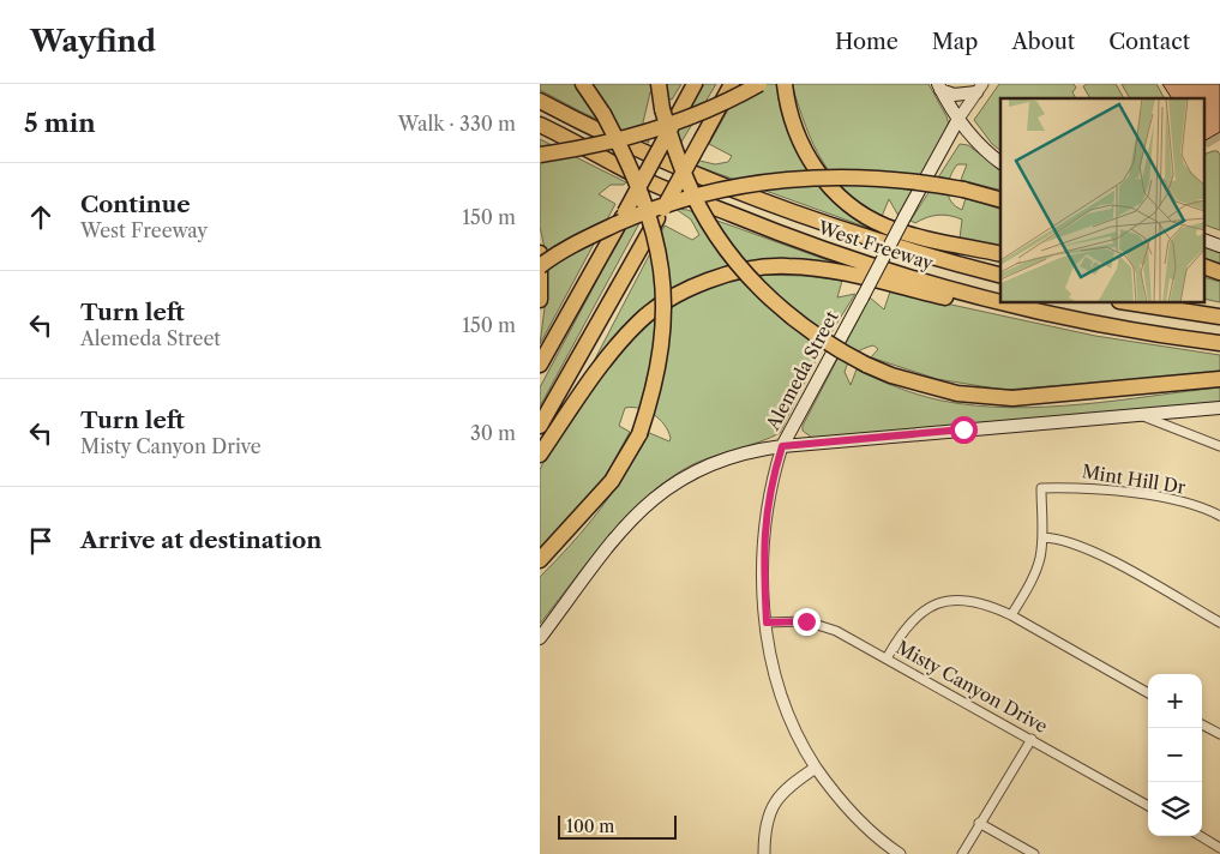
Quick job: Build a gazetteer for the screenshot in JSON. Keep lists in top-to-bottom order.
{
  "streets": {
    "highway": ["West Freeway"],
    "main road": ["Alemeda Street"],
    "street": ["Mint Hill Dr", "Misty Canyon Drive"]
  },
  "crossings": [
    ["Alemeda Street", "Misty Canyon Drive"]
  ],
  "scale_bar": "100 m",
  "page": {
    "header": "Wayfind",
    "nav": [
      "Home",
      "Map",
      "About",
      "Contact"
    ],
    "heading": ["5 min", "Walk · 330 m"],
    "list": [
      ["Continue", "West Freeway", "150 m"],
      ["Turn left", "Alemeda Street", "150 m"],
      ["Turn left", "Misty Canyon Drive", "30 m"],
      "Arrive at destination"
    ],
    "map_buttons": ["+", "−"],
    "scale": "100 m"
  }
}
